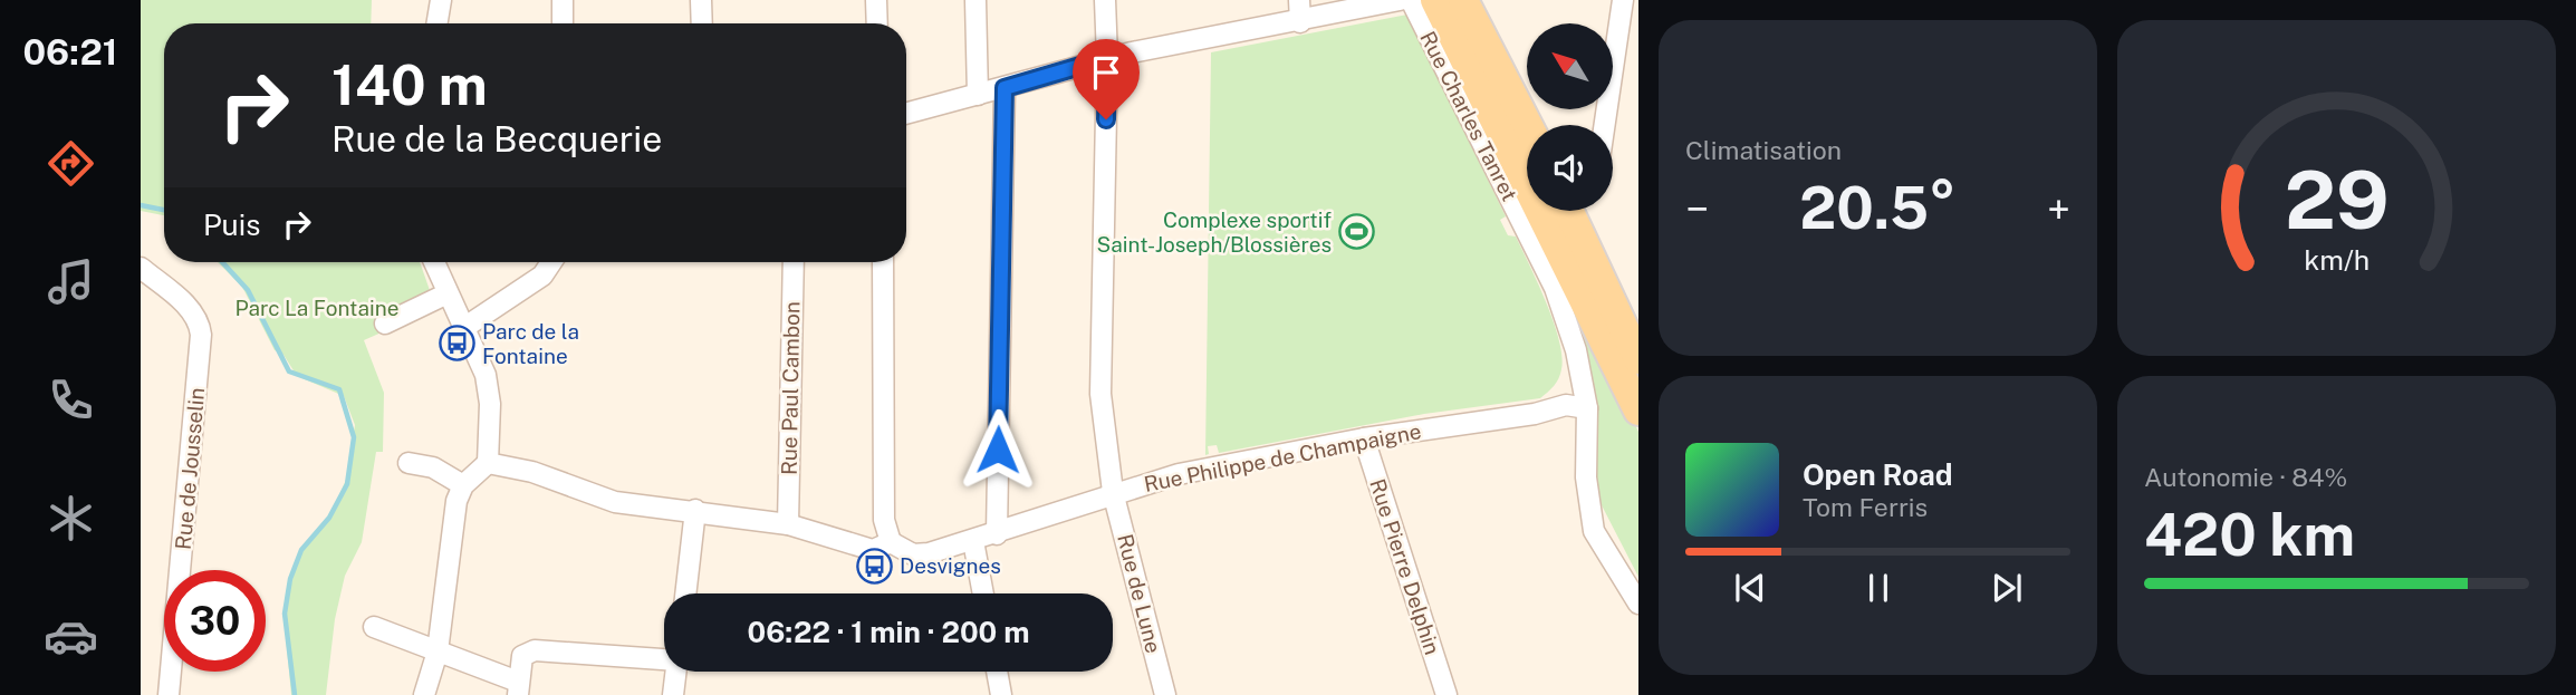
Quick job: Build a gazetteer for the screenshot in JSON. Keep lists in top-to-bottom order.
{
  "streets": {
    "street": [
      "Rue Charles Tanret",
      "Rue Paul Cambon",
      "Rue Philippe de Champaigne",
      "Rue de Jousselin",
      "Rue Pierre Delphin",
      "Rue de Lune"
    ]
  },
  "crossings": [
    ["Rue Charles Tanret", "Rue Philippe de Champaigne"],
    ["Rue Paul Cambon", "Rue Philippe de Champaigne"],
    ["Rue Philippe de Champaigne", "Rue Pierre Delphin"],
    ["Rue Philippe de Champaigne", "Rue de Lune"]
  ],
  "parks": ["Parc La Fontaine"],
  "places": {
    "sports": ["Complexe sportif Saint-Joseph/Blossières"],
    "bus stop": ["Parc de la Fontaine", "Desvignes"]
  },
  "north": "top left",
  "page": {
    "tabs": "06:21",
    "tile": [
      "Climatisation",
      ["Autonomie · 84%", "420 km"]
    ],
    "turn": ["140 m", "Rue de la Becquerie"],
    "heat": ["−", "20.5°", "+"],
    "then": "Puis",
    "song": ["Open Road", "Tom Ferris"],
    "limit": "30",
    "trip": "06:22 · 1 min · 200 m",
    "gauge": ["29", "km/h"]
  }
}
